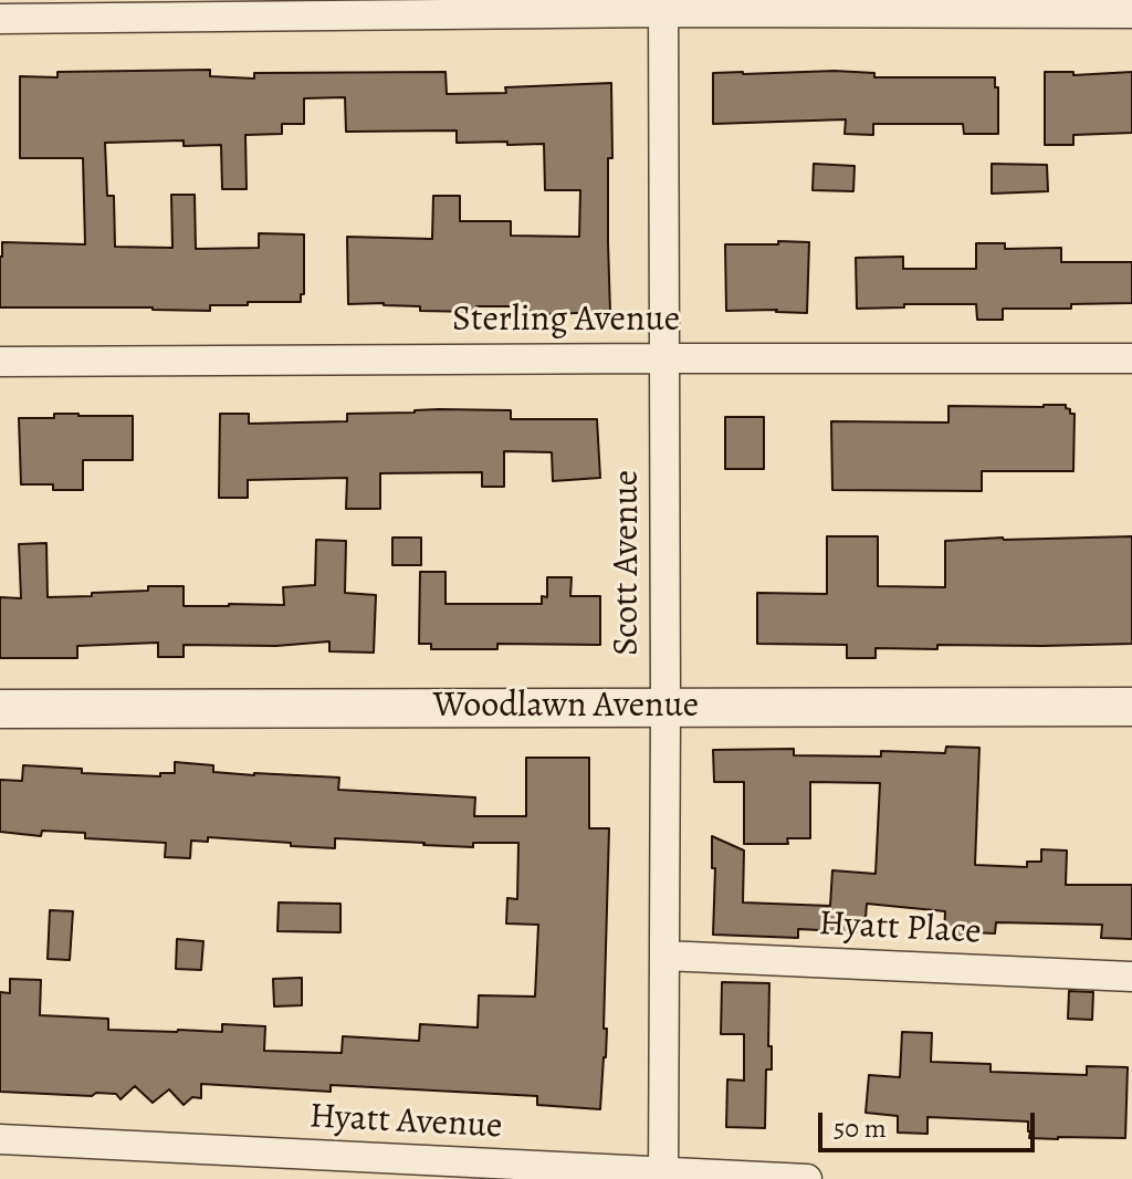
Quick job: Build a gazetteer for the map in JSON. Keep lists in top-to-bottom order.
{
  "streets": {
    "street": [
      "Sterling Avenue",
      "Scott Avenue",
      "Woodlawn Avenue",
      "Hyatt Place",
      "Hyatt Avenue"
    ]
  },
  "crossings": [
    ["Sterling Avenue", "Scott Avenue"],
    ["Scott Avenue", "Woodlawn Avenue"],
    ["Scott Avenue", "Hyatt Place"],
    ["Scott Avenue", "Hyatt Avenue"]
  ],
  "scale_bar": "50 m"
}
